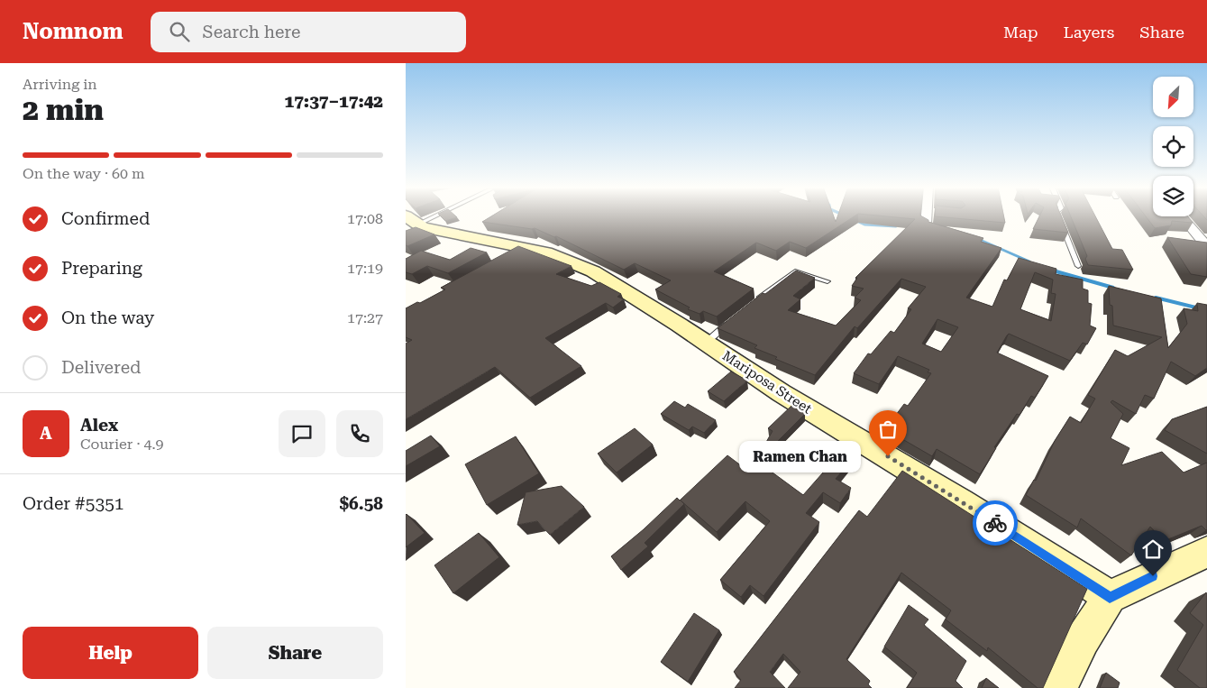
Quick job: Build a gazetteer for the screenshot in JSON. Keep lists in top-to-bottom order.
{
  "streets": {
    "street": ["Mariposa Street"]
  },
  "places": ["Ramen Chan"],
  "north": "bottom left",
  "page": {
    "header": "Nomnom",
    "search": "Search here",
    "nav": ["Map", "Layers", "Share"],
    "heading": ["2 min", "Arriving in", "17:37–17:42"],
    "panel": [
      "Alex",
      "Courier · 4.9",
      "Order #5351",
      "$6.58"
    ],
    "bar": "On the way · 60 m",
    "list": [
      ["Confirmed", "17:08"],
      ["Preparing", "17:19"],
      ["On the way", "17:27"],
      "Delivered"
    ],
    "round": "A",
    "bubble": "Ramen Chan",
    "buttons": ["Help", "Share"]
  }
}
